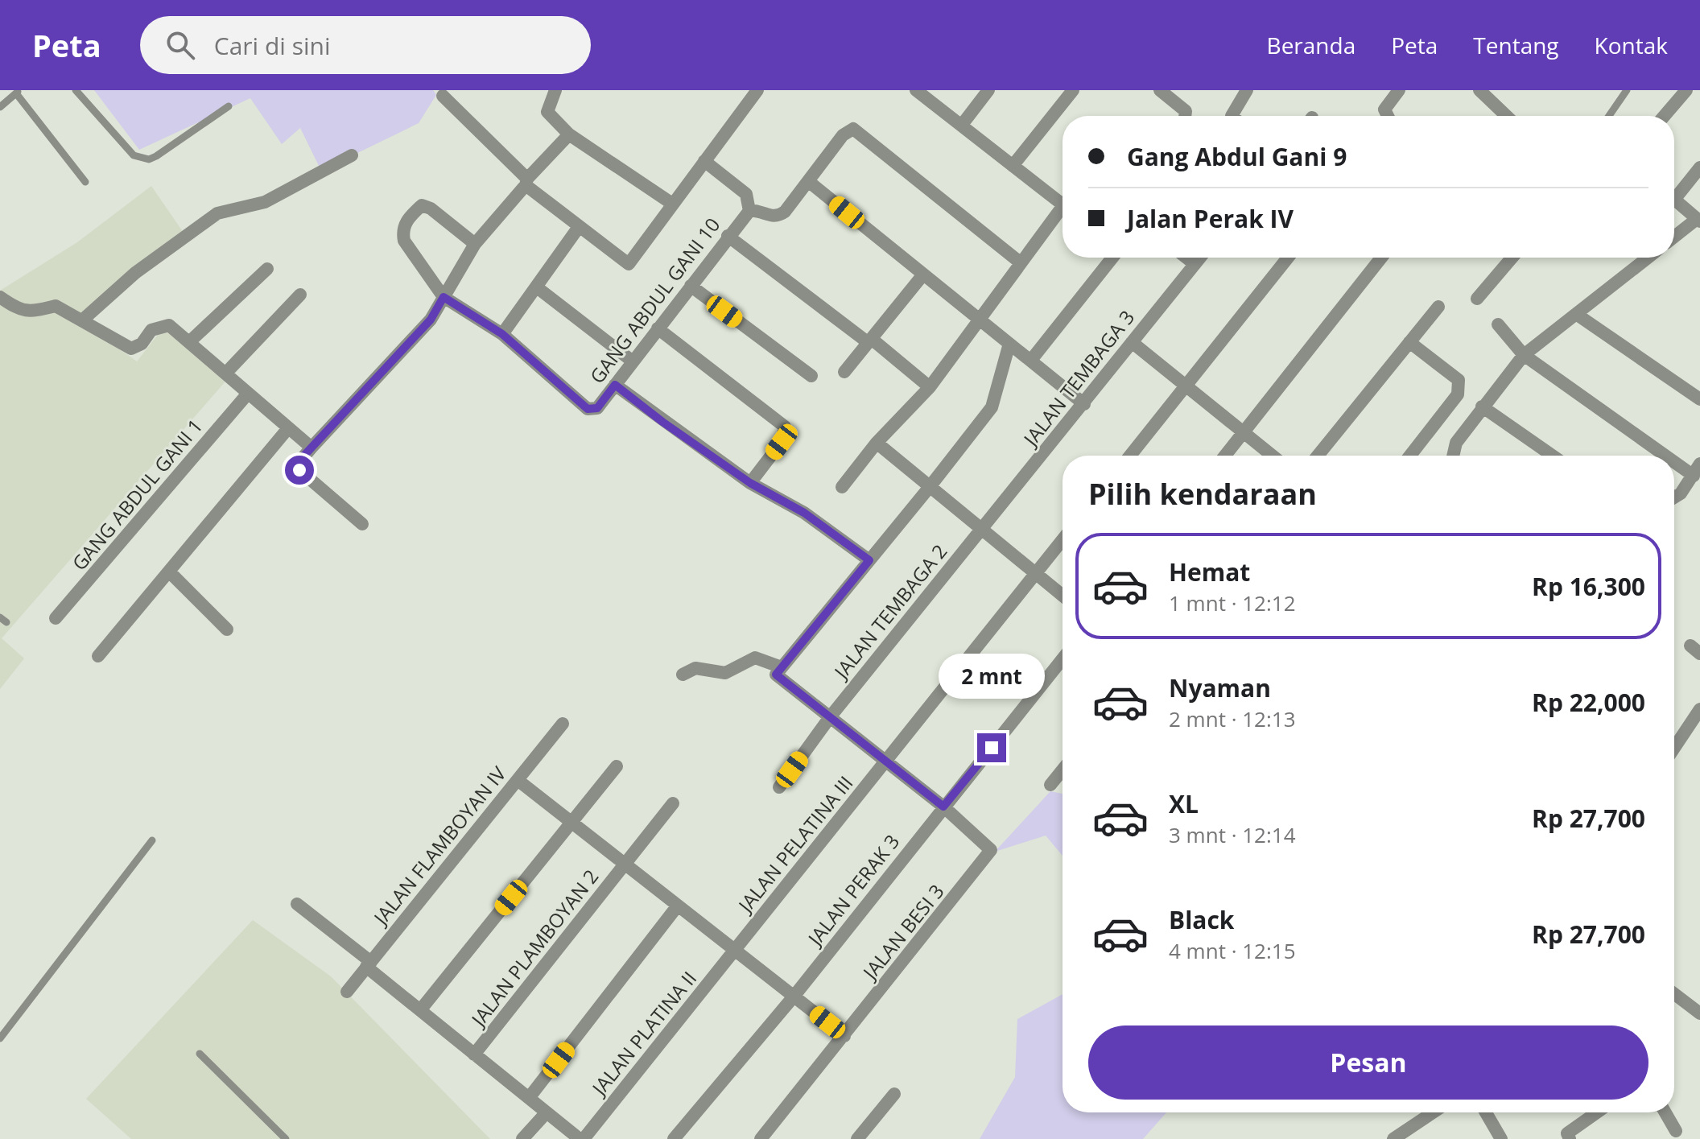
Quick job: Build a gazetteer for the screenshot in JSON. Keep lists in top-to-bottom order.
{
  "streets": {
    "street": [
      "GANG ABDUL GANI 10",
      "JALAN TEMBAGA 3",
      "GANG ABDUL GANI 1",
      "JALAN TEMBAGA 2",
      "JALAN PELATINA III",
      "JALAN FLAMBOYAN IV",
      "JALAN PERAK 3",
      "JALAN BESI 3",
      "JALAN PLAMBOYAN 2",
      "JALAN PLATINA II"
    ]
  },
  "crossings": [
    ["JALAN TEMBAGA 3", "JALAN TEMBAGA 2"],
    ["JALAN PELATINA III", "JALAN PLATINA II"],
    ["JALAN PERAK 3", "JALAN BESI 3"]
  ],
  "page": {
    "header": "Peta",
    "search": "Cari di sini",
    "nav": [
      "Beranda",
      "Peta",
      "Tentang",
      "Kontak"
    ],
    "banner": ["Gang Abdul Gani 9", "Jalan Perak IV"],
    "heading": "Pilih kendaraan",
    "list": [
      {
        "name": "Hemat",
        "note": "1 mnt · 12:12",
        "value": "Rp 16,300"
      },
      {
        "name": "Nyaman",
        "note": "2 mnt · 12:13",
        "value": "Rp 22,000"
      },
      {
        "name": "XL",
        "note": "3 mnt · 12:14",
        "value": "Rp 27,700"
      },
      {
        "name": "Black",
        "note": "4 mnt · 12:15",
        "value": "Rp 27,700"
      }
    ],
    "bubble": "2 mnt",
    "buttons": "Pesan"
  }
}
